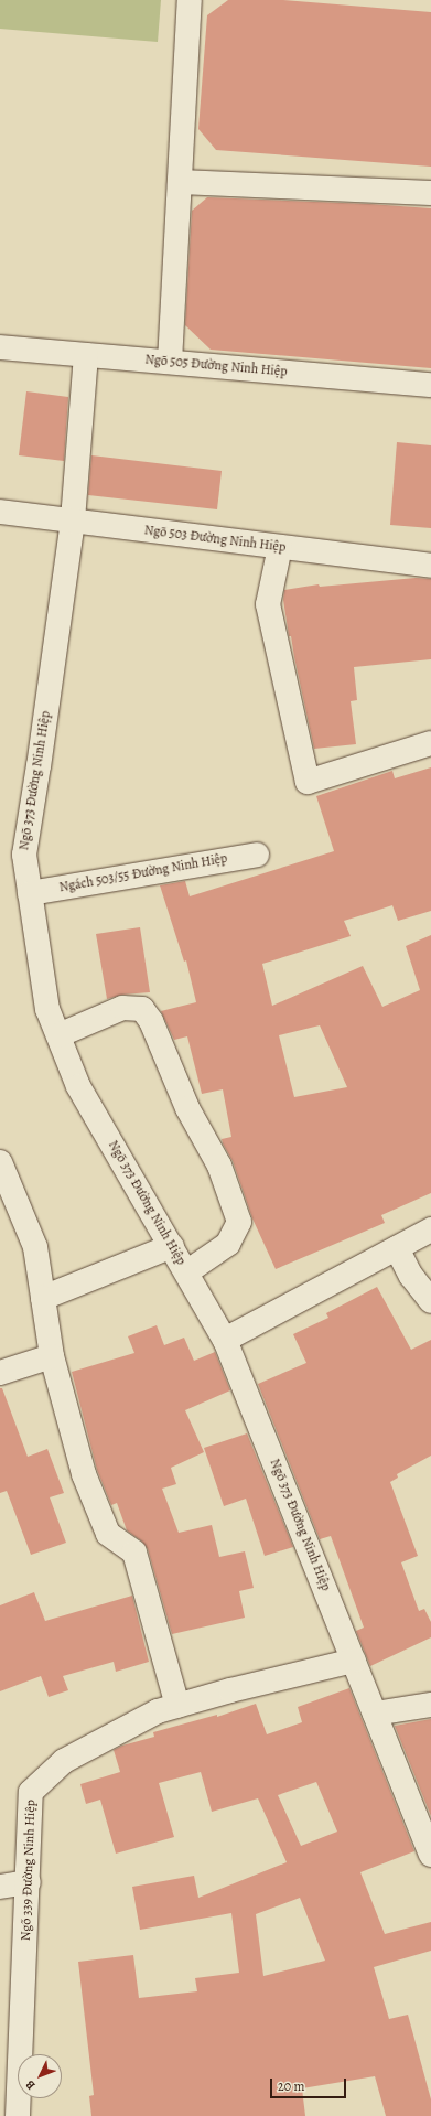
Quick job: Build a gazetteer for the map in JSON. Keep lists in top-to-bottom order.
{
  "streets": {
    "street": [
      "Ngõ 505 Đường Ninh Hiệp",
      "Ngõ 503 Đường Ninh Hiệp",
      "Ngõ 373 Đường Ninh Hiệp",
      "Ngách 503/55 Đường Ninh Hiệp",
      "Ngõ 339 Đường Ninh Hiệp"
    ]
  },
  "crossings": [
    ["Ngõ 505 Đường Ninh Hiệp", "Ngõ 373 Đường Ninh Hiệp"],
    ["Ngõ 503 Đường Ninh Hiệp", "Ngõ 373 Đường Ninh Hiệp"],
    ["Ngõ 373 Đường Ninh Hiệp", "Ngách 503/55 Đường Ninh Hiệp"],
    ["Ngõ 373 Đường Ninh Hiệp", "Ngõ 339 Đường Ninh Hiệp"]
  ],
  "scale_bar": "20 m",
  "north": "bottom left"
}
